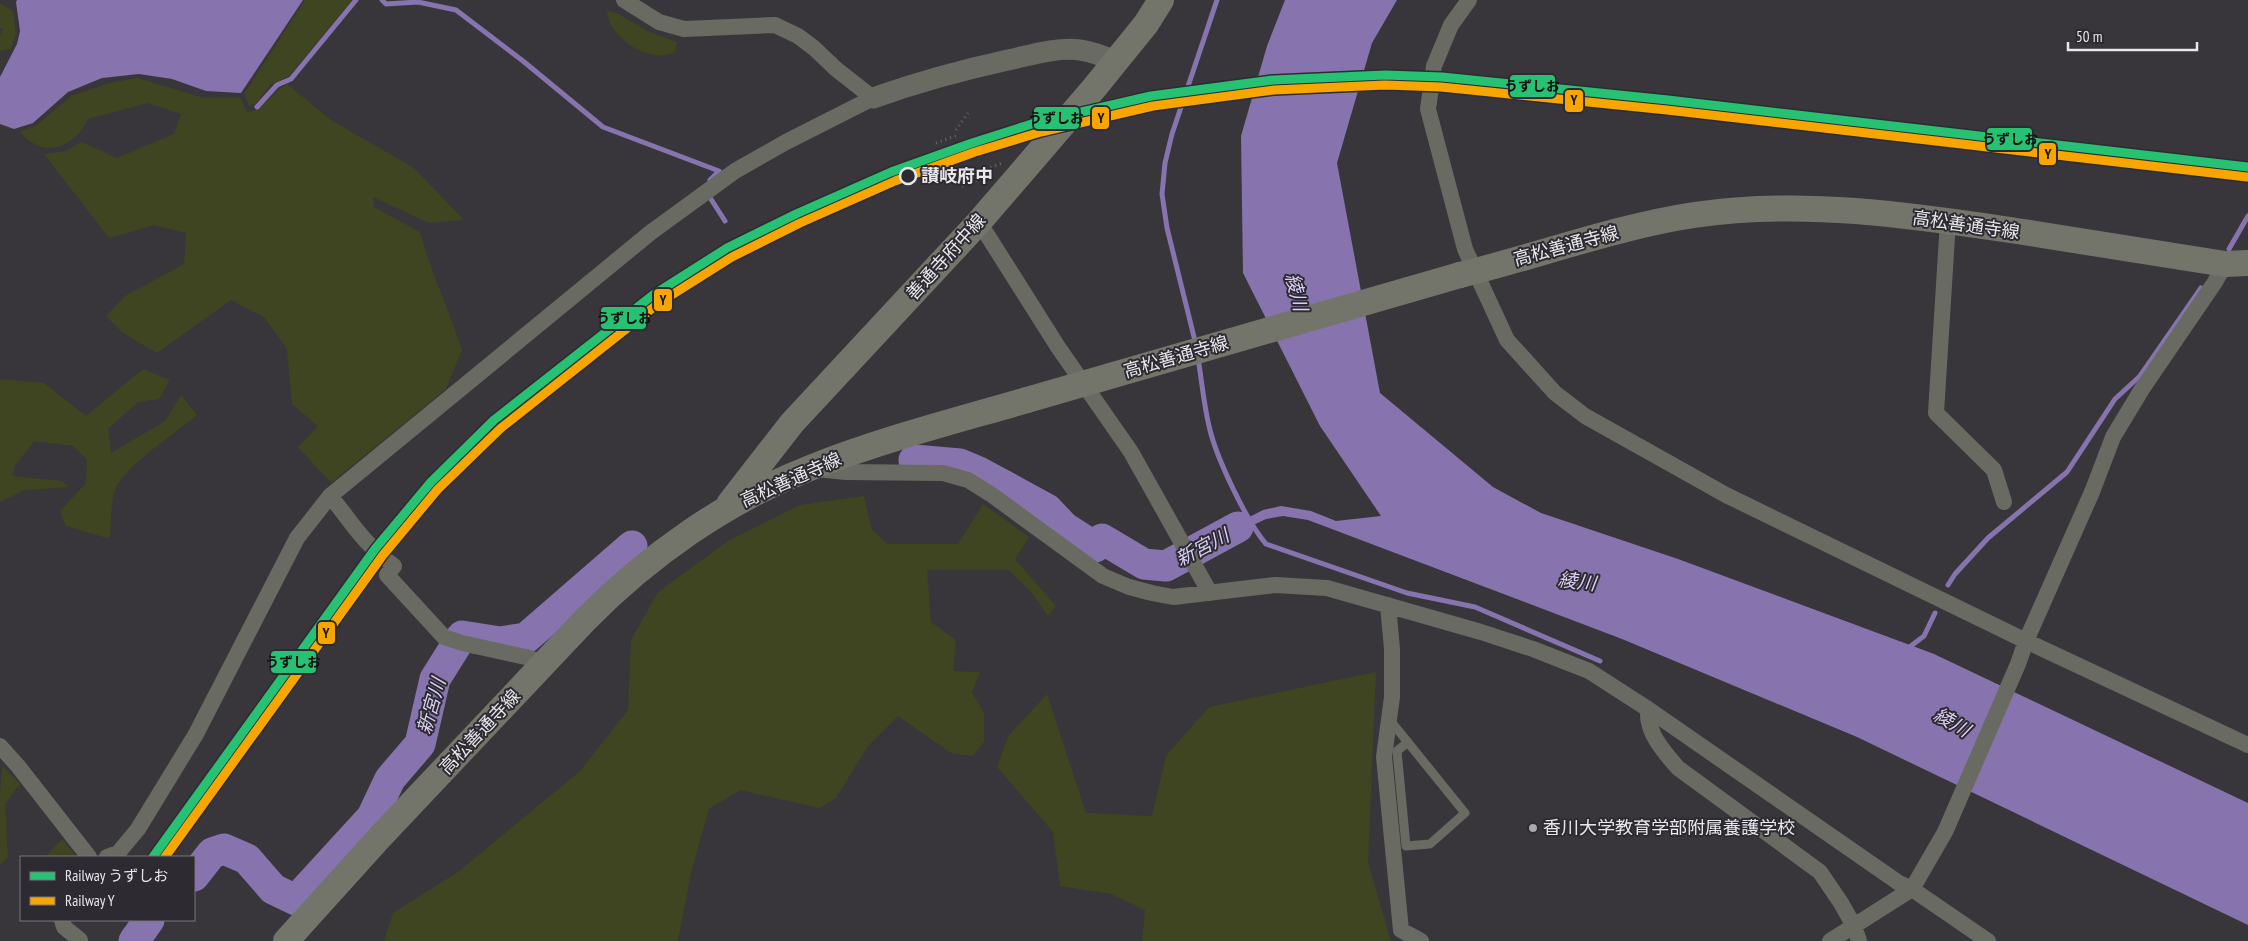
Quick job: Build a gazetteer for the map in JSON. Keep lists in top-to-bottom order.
{
  "streets": {
    "main road": ["高松善通寺線", "善通寺府中線"]
  },
  "crossings": [
    ["高松善通寺線", "善通寺府中線"]
  ],
  "water": ["綾川", "新宮川"],
  "places": ["讃岐府中", "香川大学教育学部附属養護学校"],
  "lines": ["rail line うずしお", "rail line Y"],
  "legend": ["Railway うずしお", "Railway Y"],
  "scale_bar": "50 m"
}
